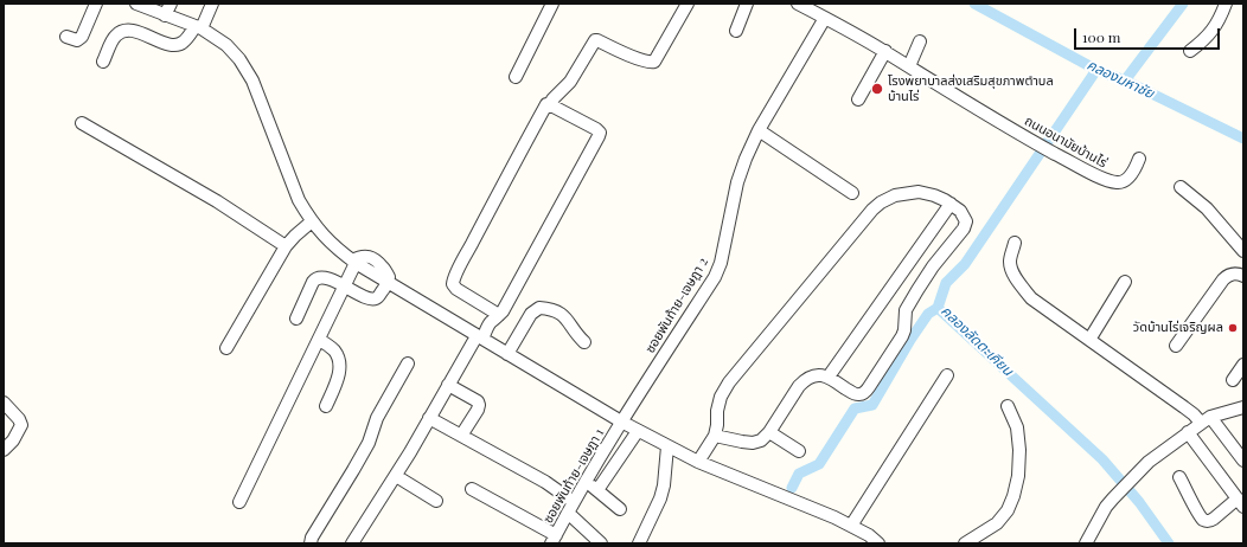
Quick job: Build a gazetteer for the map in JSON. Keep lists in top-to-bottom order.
{
  "streets": {
    "street": ["ถนนอนามัยบ้านไร่", "ซอยพันท้าย-เจษฎา 2", "ซอยพันท้าย-เจษฎา 1"]
  },
  "crossings": [
    ["ถนนอนามัยบ้านไร่", "ซอยพันท้าย-เจษฎา 2"],
    ["ซอยพันท้าย-เจษฎา 2", "ซอยพันท้าย-เจษฎา 1"]
  ],
  "water": ["คลองมหาชัย", "คลองลัดตะเคียน"],
  "places": ["โรงพยาบาลส่งเสริมสุขภาพตำบล บ้านไร่", "วัดบ้านไร่เจริญผล"],
  "scale_bar": "100 m"
}
